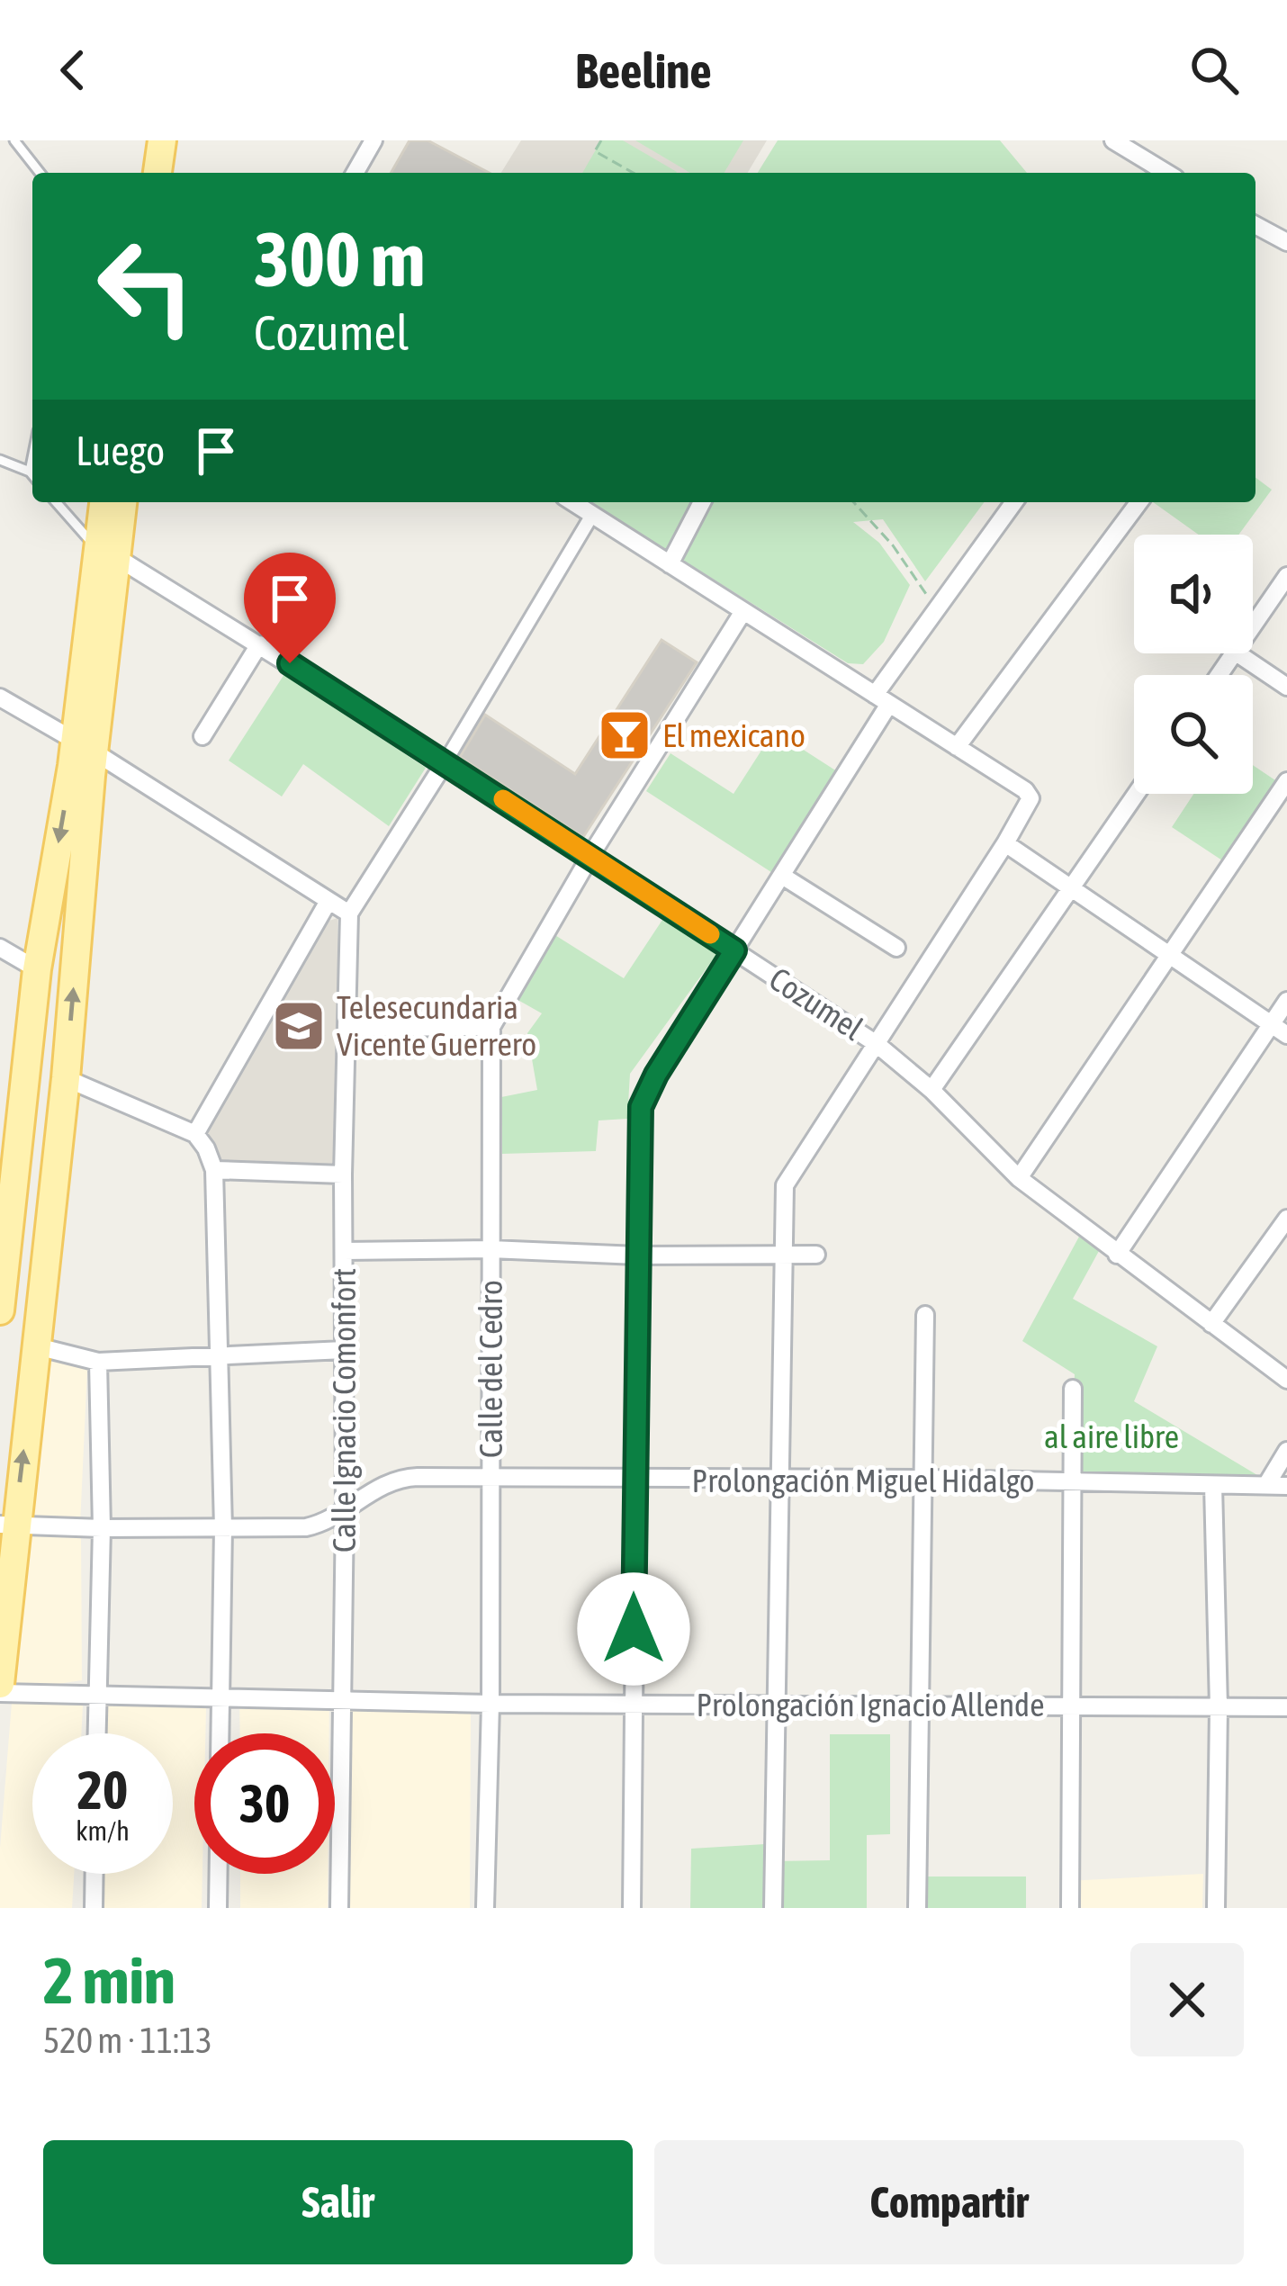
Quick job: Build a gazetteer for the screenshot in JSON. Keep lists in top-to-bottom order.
{
  "streets": {
    "street": [
      "Cozumel",
      "Calle del Cedro",
      "Calle Ignacio Comonfort",
      "Prolongación Miguel Hidalgo",
      "Prolongación Ignacio Allende"
    ]
  },
  "crossings": [
    ["Cozumel", "Calle del Cedro"],
    ["Calle del Cedro", "Prolongación Miguel Hidalgo"],
    ["Calle del Cedro", "Prolongación Ignacio Allende"],
    ["Calle Ignacio Comonfort", "Prolongación Miguel Hidalgo"],
    ["Calle Ignacio Comonfort", "Prolongación Ignacio Allende"]
  ],
  "parks": ["al aire libre"],
  "places": {
    "bar": ["El mexicano"],
    "school or university": ["Telesecundaria Vicente Guerrero"]
  },
  "page": {
    "header": "Beeline",
    "turn": ["300 m", "Cozumel"],
    "then": "Luego",
    "speed": "20 km/h",
    "limit": "30",
    "heading": ["2 min", "520 m · 11:13"],
    "buttons": ["Salir", "Compartir"]
  }
}
